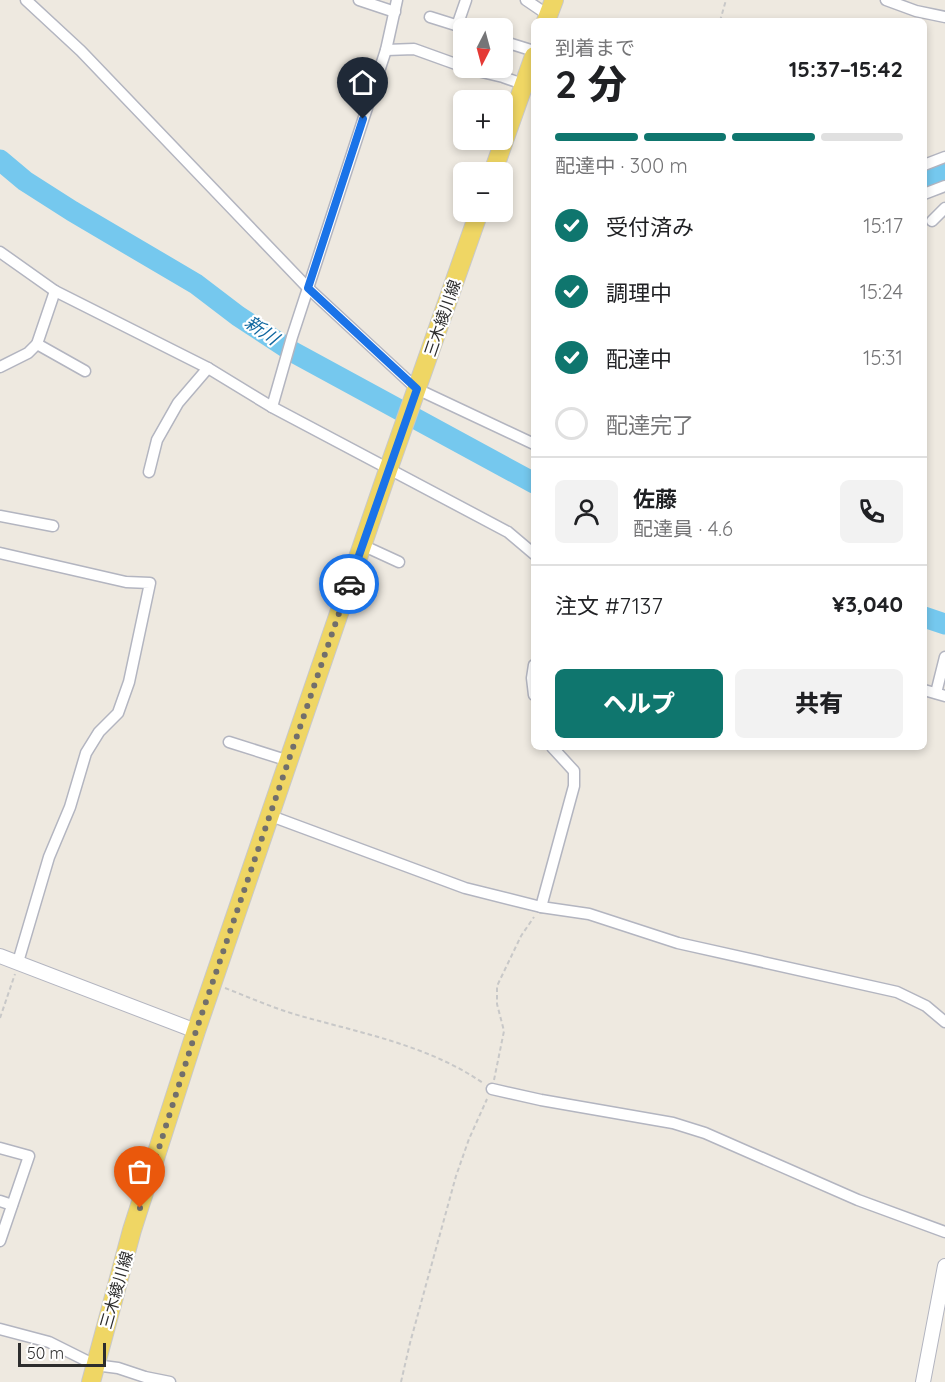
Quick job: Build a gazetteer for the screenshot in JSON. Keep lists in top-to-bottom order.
{
  "streets": {
    "main road": ["三木綾川線"]
  },
  "water": ["新川"],
  "scale_bar": "50 m",
  "north": "bottom",
  "page": {
    "map_buttons": ["+", "−"],
    "heading": ["2 分", "到着まで", "15:37–15:42"],
    "panel": [
      "佐藤",
      "配達員 · 4.6",
      "注文 #7137",
      "¥3,040"
    ],
    "bar": "配達中 · 300 m",
    "list": [
      ["受付済み", "15:17"],
      ["調理中", "15:24"],
      ["配達中", "15:31"],
      "配達完了"
    ],
    "buttons": ["ヘルプ", "共有"],
    "scale": "50 m"
  }
}
